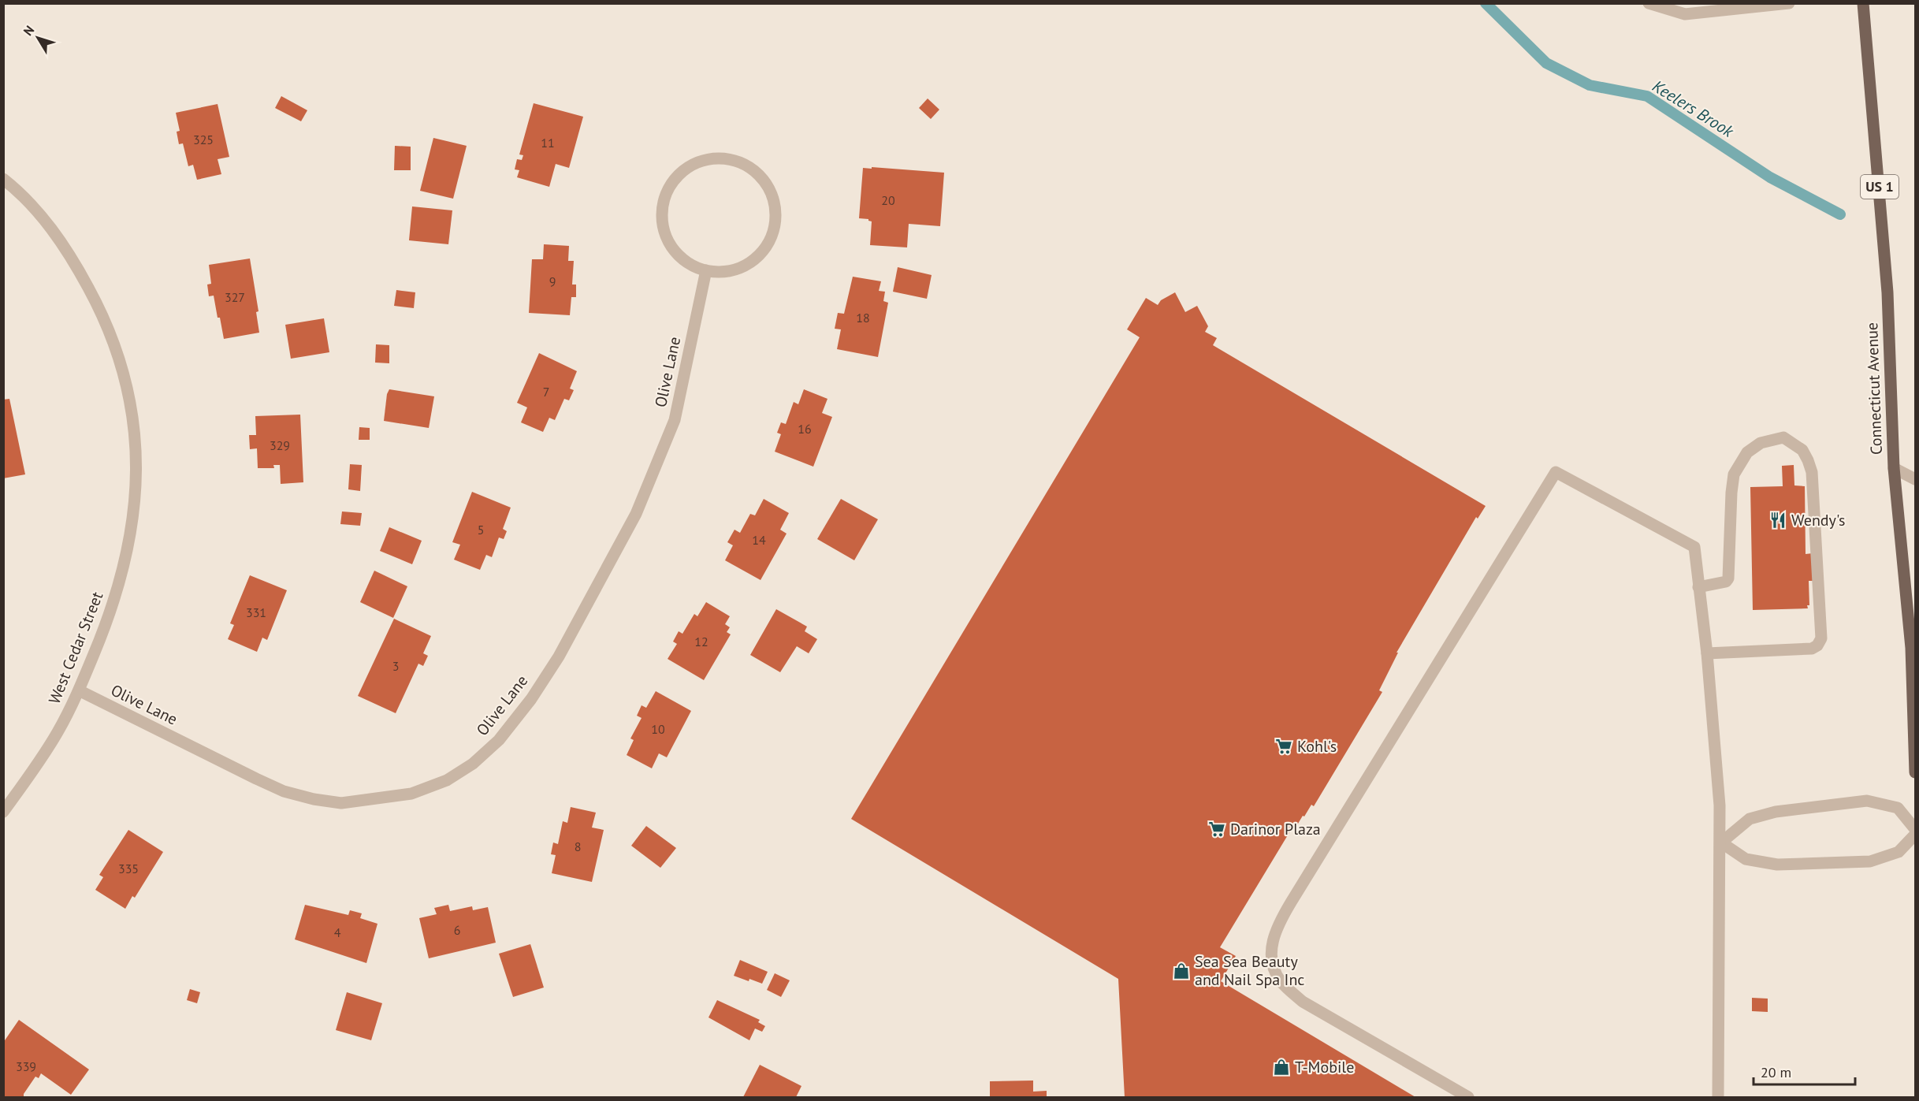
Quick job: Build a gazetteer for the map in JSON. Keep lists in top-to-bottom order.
{
  "streets": {
    "main road": ["US 1", "Connecticut Avenue"],
    "street": ["Olive Lane", "West Cedar Street"]
  },
  "crossings": [
    ["Olive Lane", "West Cedar Street"]
  ],
  "water": ["Keelers Brook"],
  "places": {
    "restaurant": ["Wendy's"],
    "supermarket": ["Kohl's", "Darinor Plaza"],
    "shop": ["Sea Sea Beauty and Nail Spa Inc", "T-Mobile"]
  },
  "house_numbers": [
    "325",
    "11",
    "20",
    "9",
    "327",
    "18",
    "7",
    "16",
    "329",
    "5",
    "14",
    "331",
    "12",
    "3",
    "10",
    "8",
    "335",
    "6",
    "4",
    "339"
  ],
  "scale_bar": "20 m",
  "north": "top left"
}
